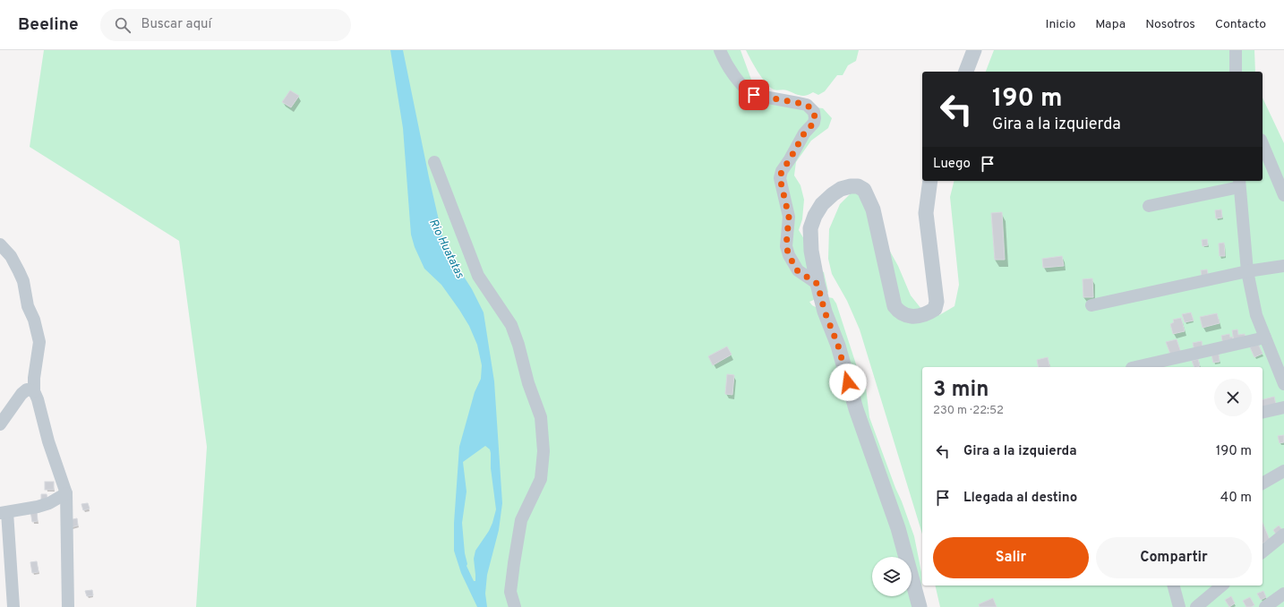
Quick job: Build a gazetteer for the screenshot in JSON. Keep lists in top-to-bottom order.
{
  "water": ["Rio Huatatas"],
  "page": {
    "header": "Beeline",
    "search": "Buscar aquí",
    "nav": [
      "Inicio",
      "Mapa",
      "Nosotros",
      "Contacto"
    ],
    "turn": ["190 m", "Gira a la izquierda"],
    "then": "Luego",
    "heading": ["3 min", "230 m · 22:52"],
    "list": [
      {
        "name": "Gira a la izquierda",
        "value": "190 m"
      },
      {
        "name": "Llegada al destino",
        "value": "40 m"
      }
    ],
    "buttons": ["Salir", "Compartir"]
  }
}
